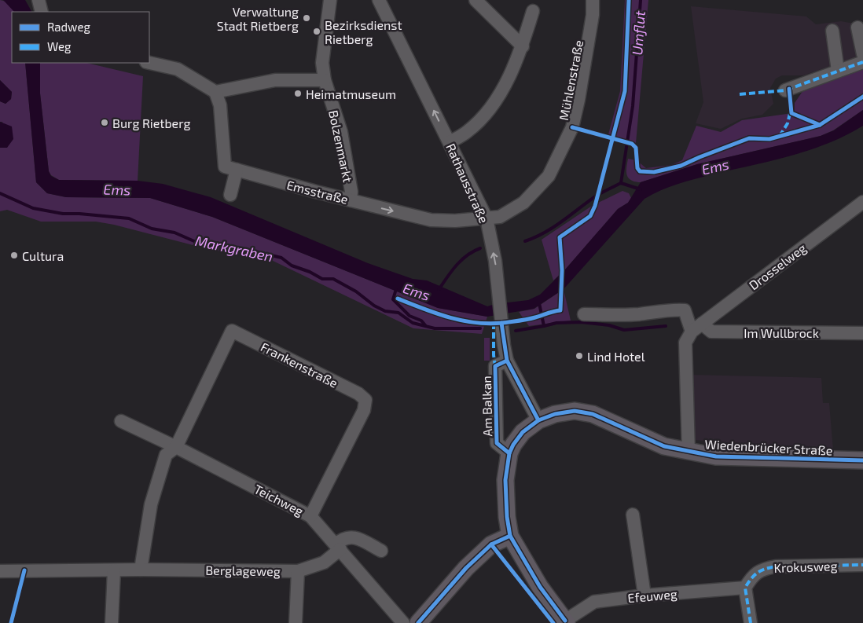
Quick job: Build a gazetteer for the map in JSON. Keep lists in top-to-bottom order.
{
  "streets": {
    "main road": ["Wiedenbrücker Straße"],
    "street": [
      "Mühlenstraße",
      "Bolzenmarkt",
      "Rathausstraße",
      "Emsstraße",
      "Drosselweg",
      "Im Wullbrock",
      "Frankenstraße",
      "Am Balkan",
      "Teichweg",
      "Krokusweg",
      "Berglageweg",
      "Efeuweg"
    ]
  },
  "crossings": [
    ["Mühlenstraße", "Rathausstraße"],
    ["Mühlenstraße", "Emsstraße"],
    ["Bolzenmarkt", "Emsstraße"],
    ["Rathausstraße", "Emsstraße"],
    ["Rathausstraße", "Am Balkan"],
    ["Rathausstraße", "Wiedenbrücker Straße"],
    ["Drosselweg", "Im Wullbrock"],
    ["Frankenstraße", "Teichweg"],
    ["Am Balkan", "Wiedenbrücker Straße"],
    ["Teichweg", "Berglageweg"],
    ["Krokusweg", "Efeuweg"]
  ],
  "one_way": ["Rathausstraße", "Emsstraße"],
  "water": ["Umflut", "Ems", "Markgraben"],
  "places": [
    "Verwaltung Stadt Rietberg",
    "Bezirksdienst Rietberg",
    "Heimatmuseum",
    "Burg Rietberg",
    "Cultura",
    "Lind Hotel"
  ],
  "legend": ["Radweg", "Weg"]
}
